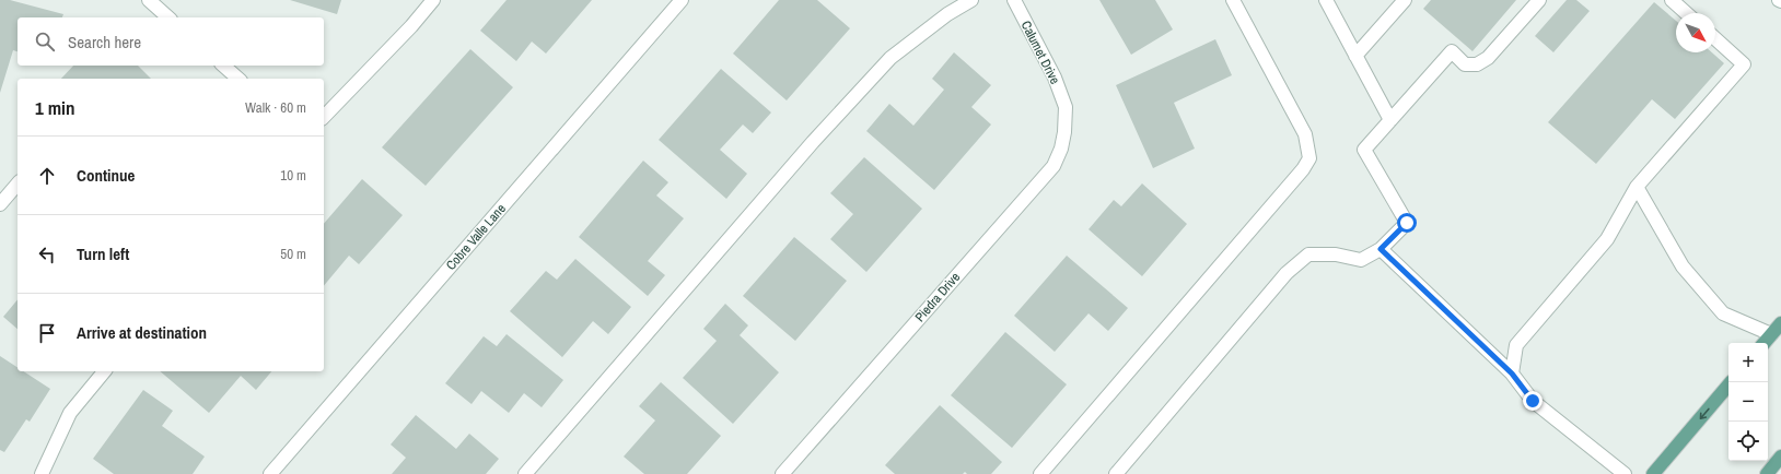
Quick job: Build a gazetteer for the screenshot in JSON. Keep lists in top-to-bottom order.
{
  "streets": {
    "street": ["Calumet Drive", "Cobre Valle Lane", "Piedra Drive"]
  },
  "crossings": [
    ["Calumet Drive", "Piedra Drive"]
  ],
  "north": "bottom right",
  "page": {
    "search": "Search here",
    "heading": ["1 min", "Walk · 60 m"],
    "list": [
      ["Continue", "10 m"],
      ["Turn left", "50 m"],
      "Arrive at destination"
    ],
    "map_buttons": ["+", "−"]
  }
}
